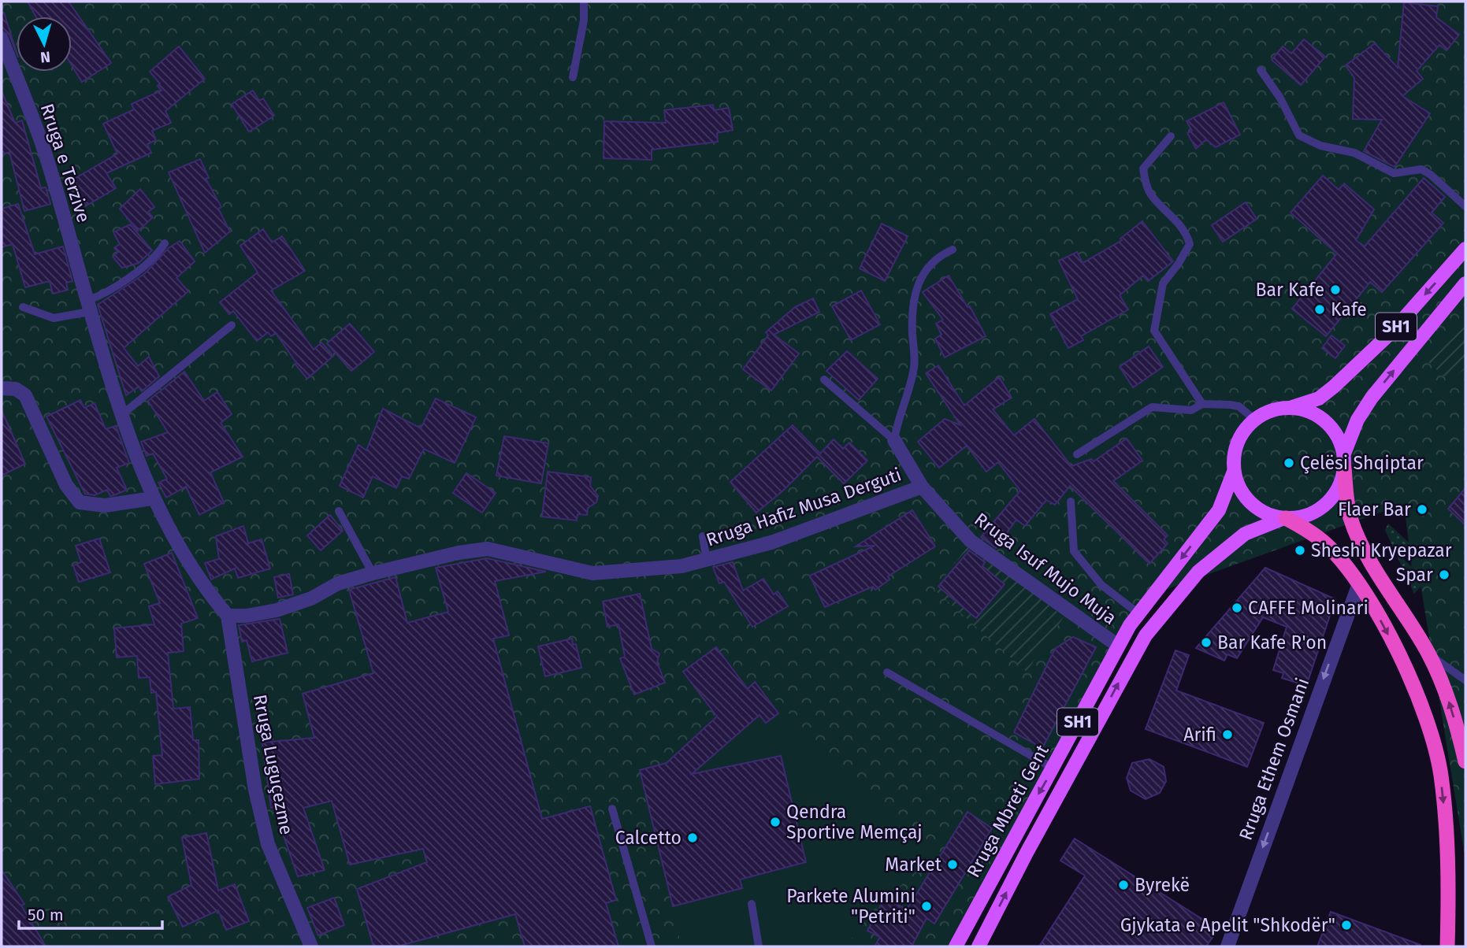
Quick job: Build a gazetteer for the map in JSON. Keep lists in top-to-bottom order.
{
  "streets": {
    "main road": ["SH1", "Rruga Mbreti Gent"],
    "street": [
      "Rruga e Terzive",
      "Rruga Hafiz Musa Derguti",
      "Rruga Isuf Mujo Muja",
      "Rruga Ethem Osmani",
      "Rruga Luguçezme"
    ]
  },
  "crossings": [
    ["Rruga e Terzive", "Rruga Hafiz Musa Derguti"],
    ["Rruga e Terzive", "Rruga Luguçezme"],
    ["SH1", "Rruga Mbreti Gent"],
    ["Rruga Hafiz Musa Derguti", "Rruga Isuf Mujo Muja"],
    ["Rruga Hafiz Musa Derguti", "Rruga Luguçezme"],
    ["Rruga Isuf Mujo Muja", "Rruga Mbreti Gent"]
  ],
  "one_way": ["Rruga Ethem Osmani"],
  "places": [
    "Bar Kafe",
    "Kafe",
    "Çelësi Shqiptar",
    "Flaer Bar",
    "Sheshi Kryepazar",
    "Spar",
    "CAFFE Molinari",
    "Bar Kafe R'on",
    "Arifi",
    "Qendra Sportive Memçaj",
    "Calcetto",
    "Market",
    "Byrekë",
    "Parkete Alumini \"Petriti\"",
    "Gjykata e Apelit \"Shkodër\""
  ],
  "scale_bar": "50 m",
  "north": "bottom"
}
